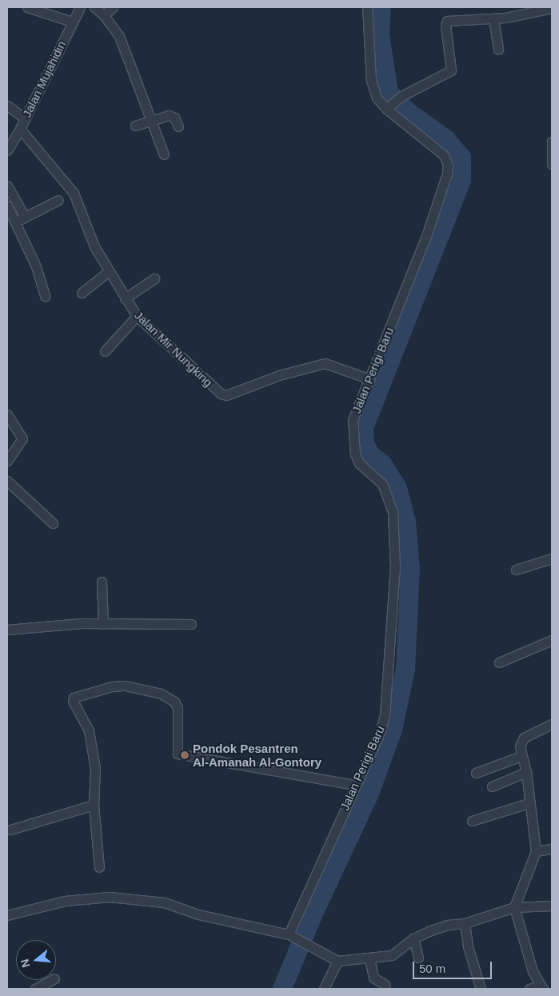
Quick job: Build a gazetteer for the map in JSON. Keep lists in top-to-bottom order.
{
  "streets": {
    "street": ["Jalan Mujahidin", "Jalan Mir Nungking", "Jalan Perigi Baru"]
  },
  "crossings": [
    ["Jalan Mujahidin", "Jalan Mir Nungking"],
    ["Jalan Mir Nungking", "Jalan Perigi Baru"]
  ],
  "places": ["Pondok Pesantren Al-Amanah Al-Gontory"],
  "scale_bar": "50 m",
  "north": "left"
}
